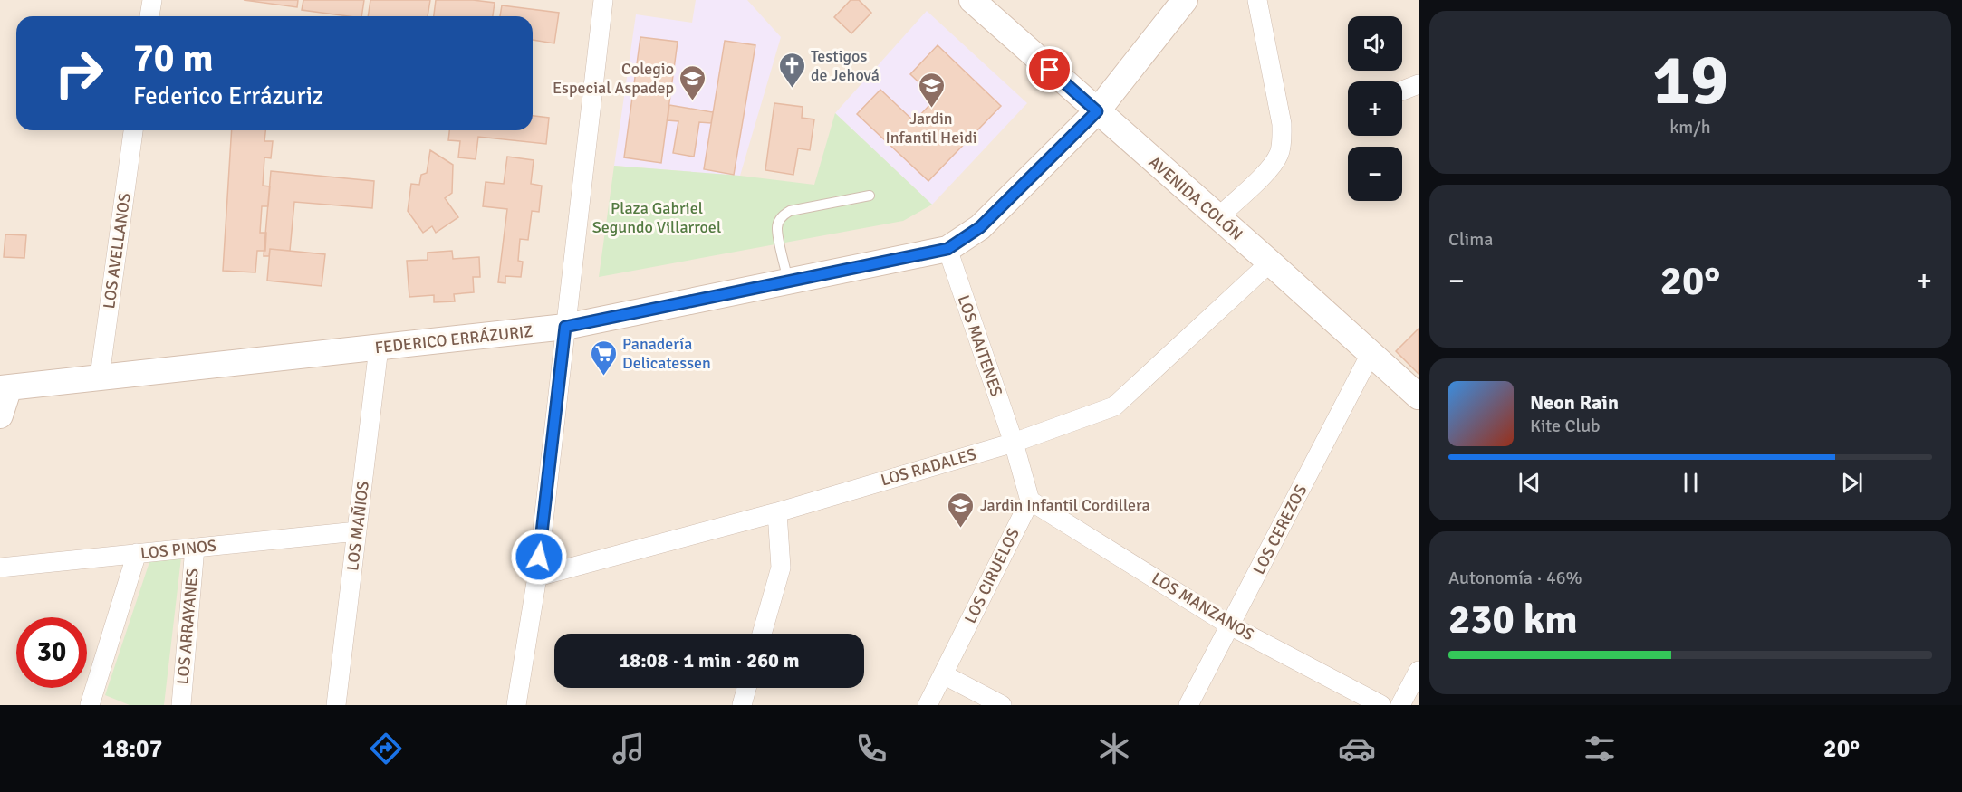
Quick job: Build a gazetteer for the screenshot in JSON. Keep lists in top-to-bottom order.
{
  "streets": {
    "street": [
      "AVENIDA COLÓN",
      "LOS AVELLANOS",
      "FEDERICO ERRÁZURIZ",
      "LOS MAITENES",
      "LOS RADALES",
      "LOS MAÑIOS",
      "LOS CEREZOS",
      "LOS PINOS",
      "LOS CIRUELOS",
      "LOS MANZANOS",
      "LOS ARRAYANES"
    ]
  },
  "crossings": [
    ["AVENIDA COLÓN", "FEDERICO ERRÁZURIZ"],
    ["AVENIDA COLÓN", "LOS RADALES"],
    ["AVENIDA COLÓN", "LOS CEREZOS"],
    ["LOS AVELLANOS", "FEDERICO ERRÁZURIZ"],
    ["FEDERICO ERRÁZURIZ", "LOS MAITENES"],
    ["FEDERICO ERRÁZURIZ", "LOS MAÑIOS"],
    ["LOS MAITENES", "LOS RADALES"],
    ["LOS MAÑIOS", "LOS PINOS"],
    ["LOS CEREZOS", "LOS MANZANOS"],
    ["LOS PINOS", "LOS ARRAYANES"],
    ["LOS CIRUELOS", "LOS MANZANOS"]
  ],
  "parks": ["Plaza Gabriel Segundo Villarroel"],
  "places": {
    "church": ["Testigos de Jehová"],
    "school or university": ["Colegio Especial Aspadep", "Jardin Infantil Heidi", "Jardin Infantil Cordillera"],
    "supermarket": ["Panadería Delicatessen"]
  },
  "page": {
    "tile": [
      ["19", "km/h"],
      "Clima",
      ["Autonomía · 46%", "230 km"]
    ],
    "map_buttons": ["+", "−"],
    "turn": ["70 m", "Federico Errázuriz"],
    "heat": ["−", "20°", "+"],
    "song": ["Neon Rain", "Kite Club"],
    "limit": "30",
    "trip": "18:08 · 1 min · 260 m",
    "tabs": ["18:07", "20°"]
  }
}
